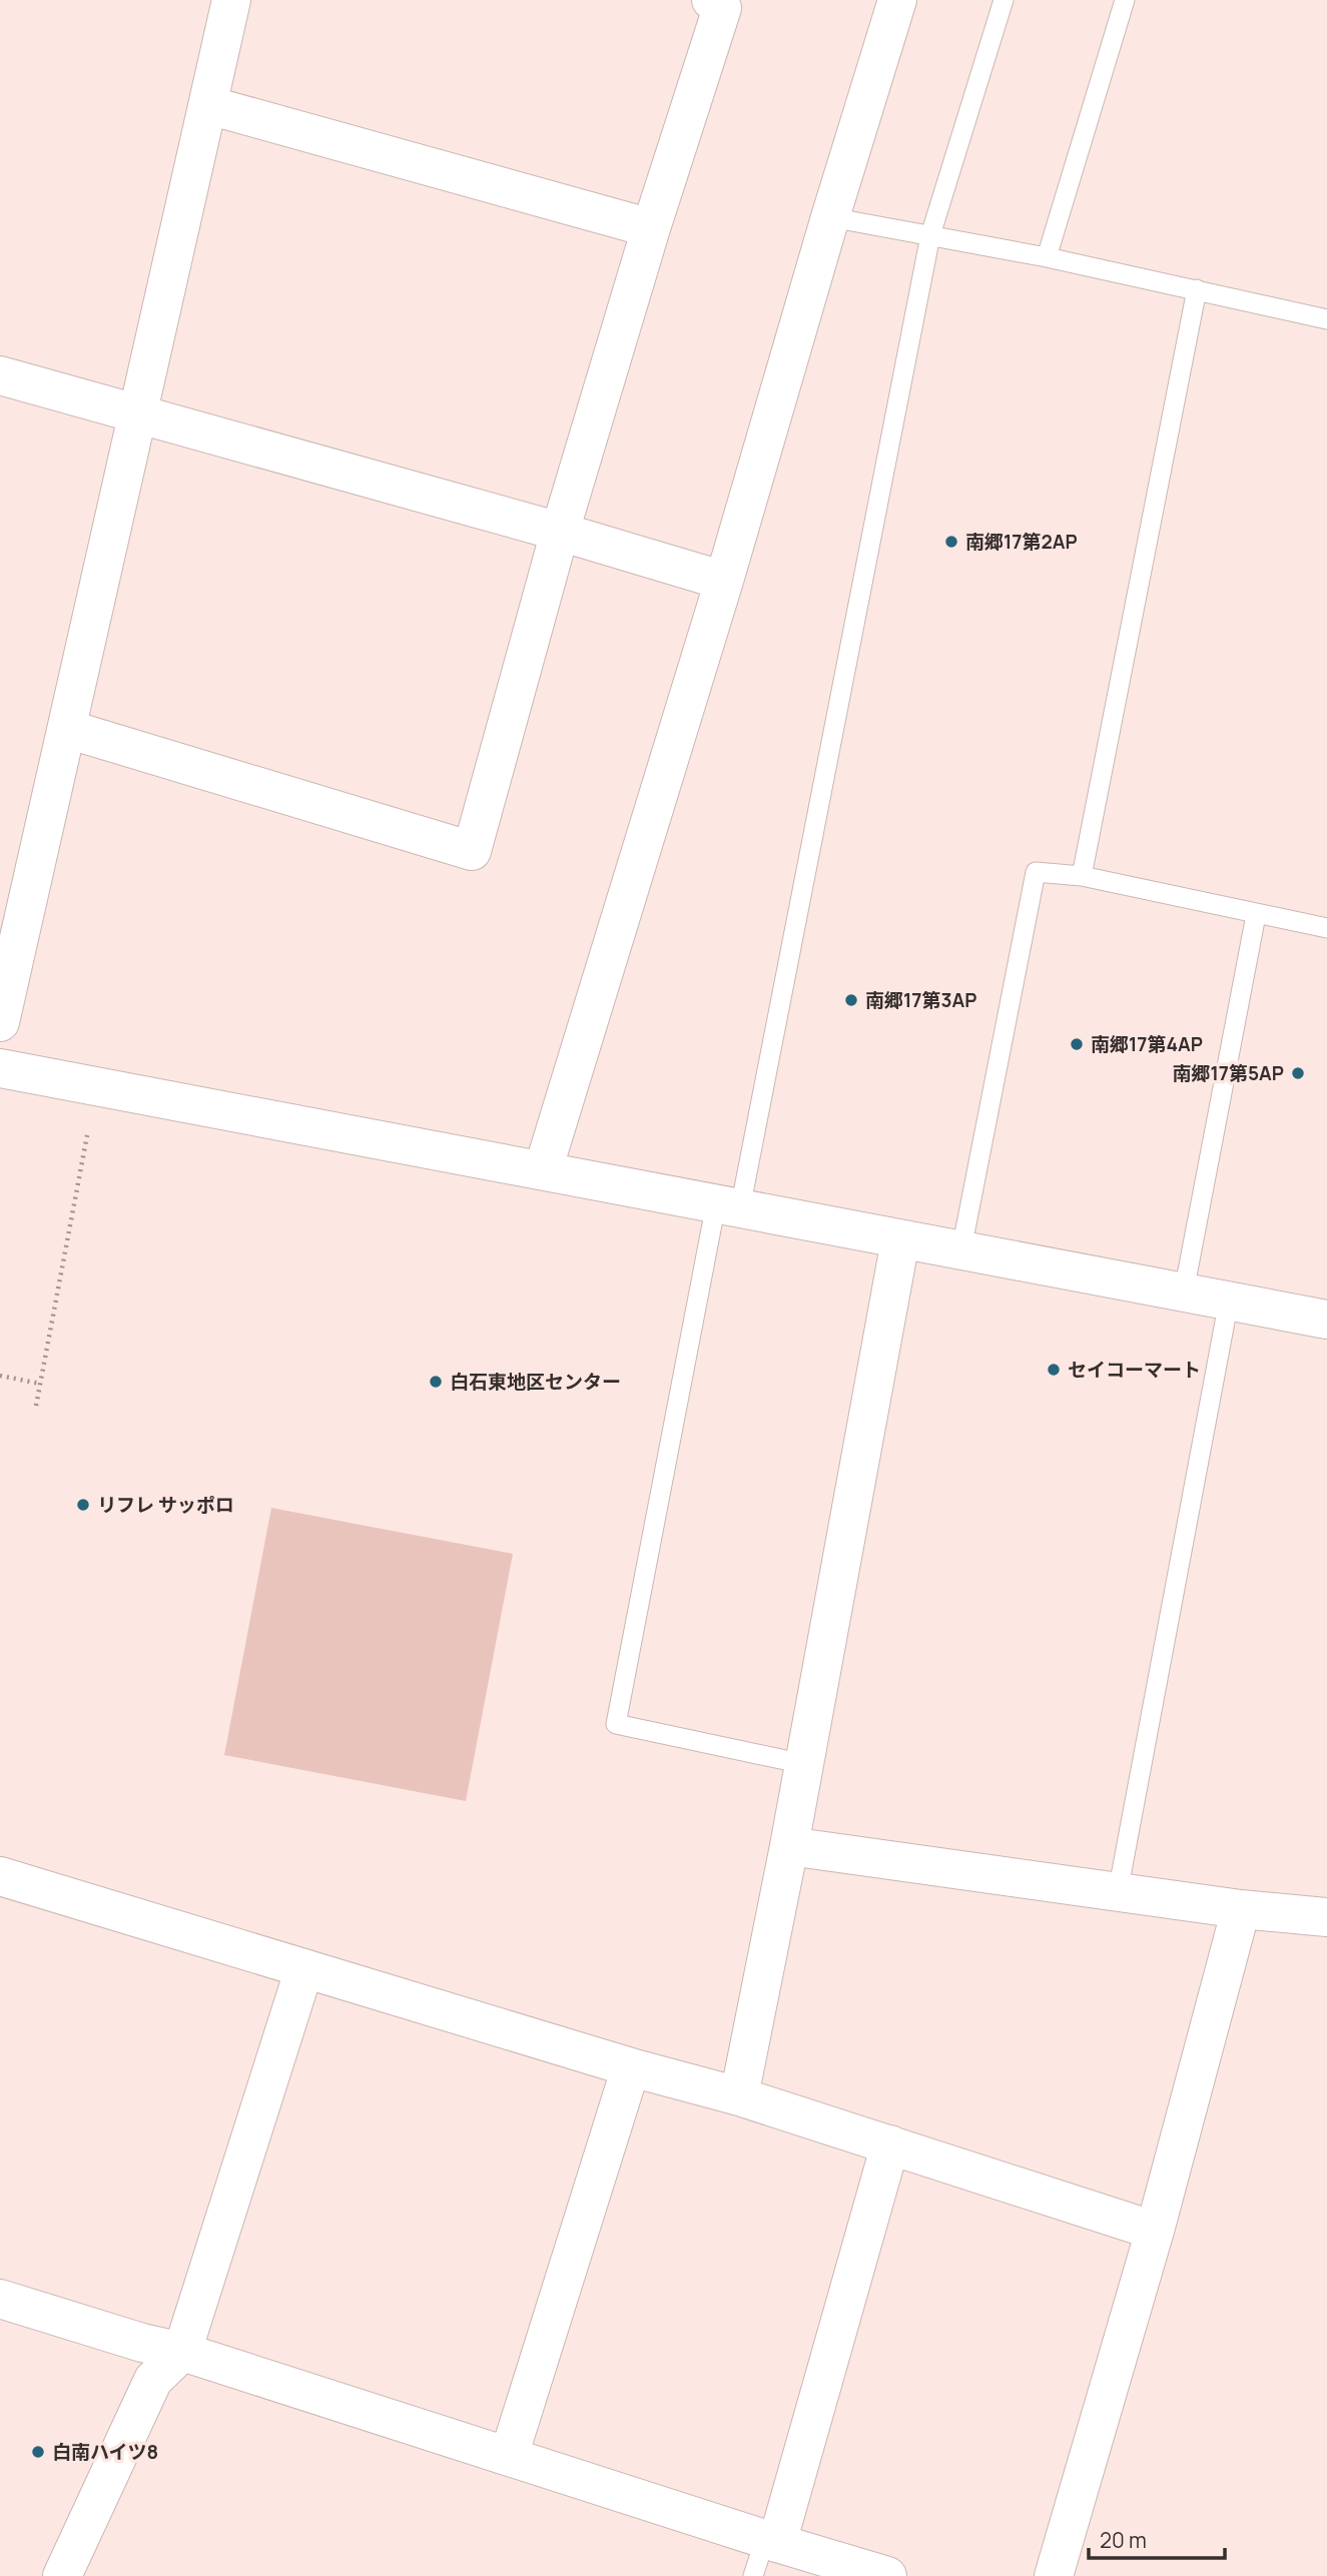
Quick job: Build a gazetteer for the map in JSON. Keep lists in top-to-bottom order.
{
  "places": [
    "南郷17第2AP",
    "南郷17第3AP",
    "南郷17第4AP",
    "南郷17第5AP",
    "セイコーマート",
    "白石東地区センター",
    "リフレ サッポロ",
    "白南ハイツ8"
  ],
  "scale_bar": "20 m"
}
